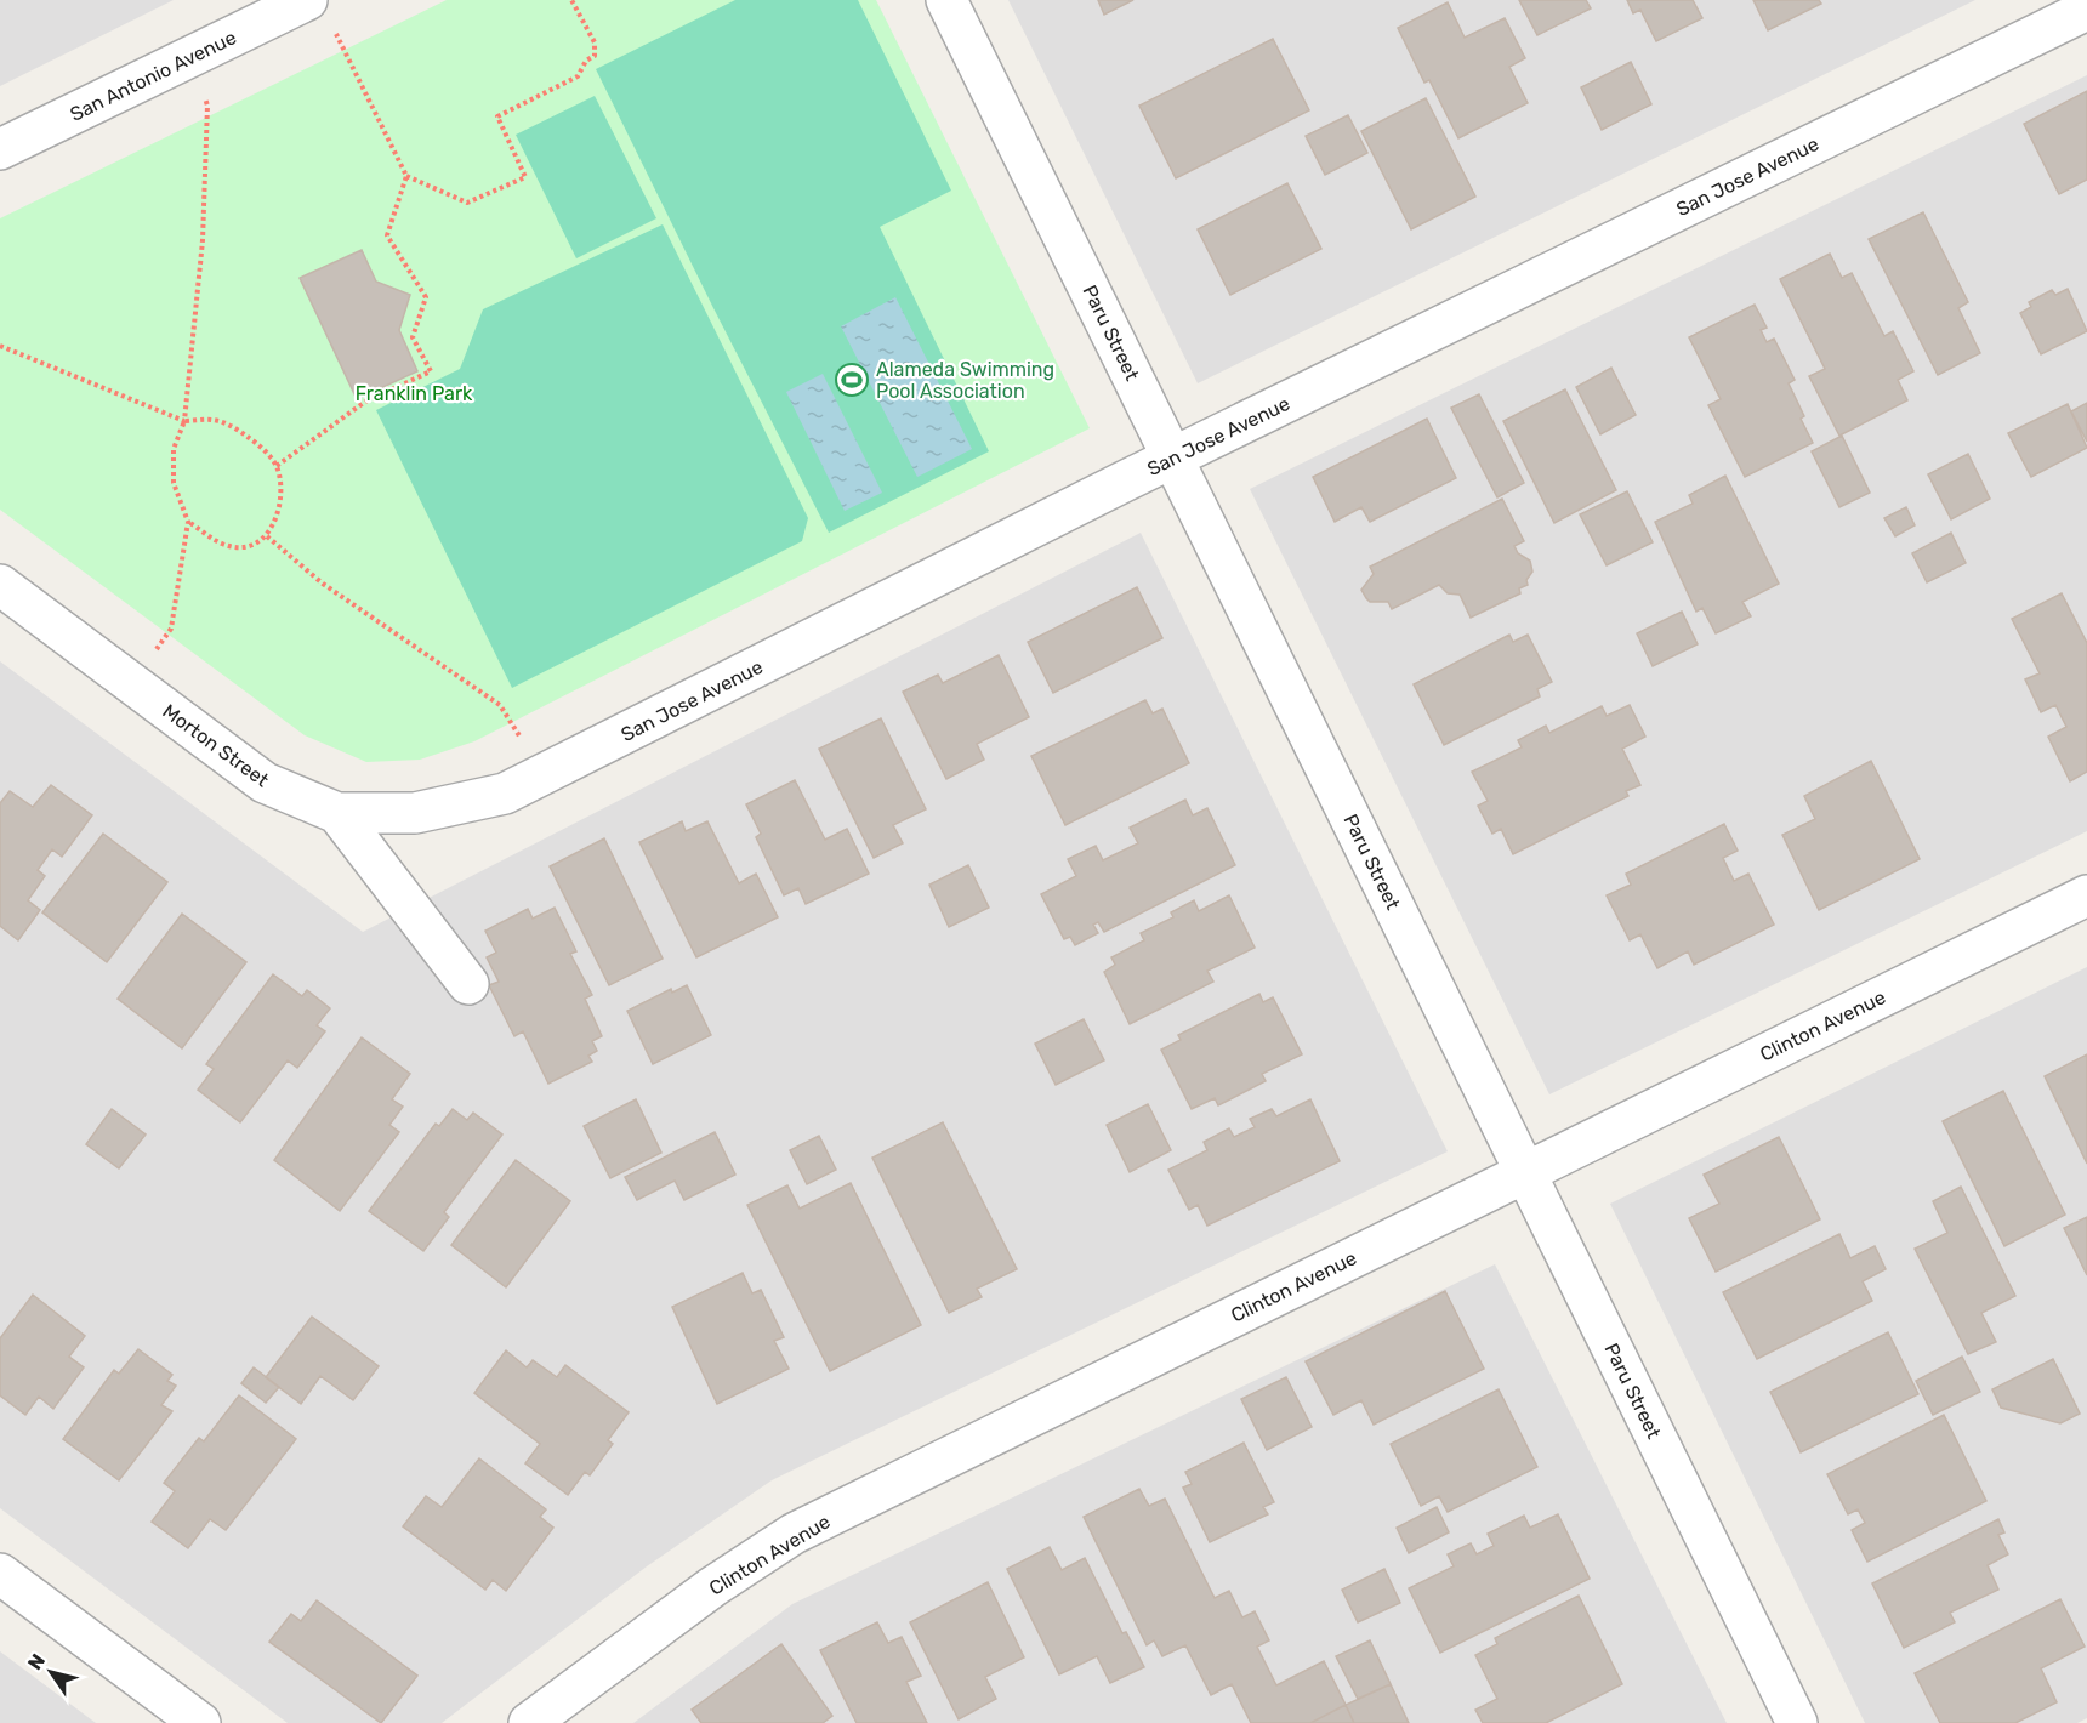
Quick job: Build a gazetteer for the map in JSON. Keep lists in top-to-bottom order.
{
  "streets": {
    "street": [
      "San Antonio Avenue",
      "San Jose Avenue",
      "Paru Street",
      "Morton Street",
      "Clinton Avenue"
    ]
  },
  "crossings": [
    ["San Jose Avenue", "Paru Street"],
    ["San Jose Avenue", "Morton Street"],
    ["Paru Street", "Clinton Avenue"]
  ],
  "parks": ["Franklin Park"],
  "places": {
    "sports": ["Alameda Swimming Pool Association"]
  },
  "north": "top left"
}
